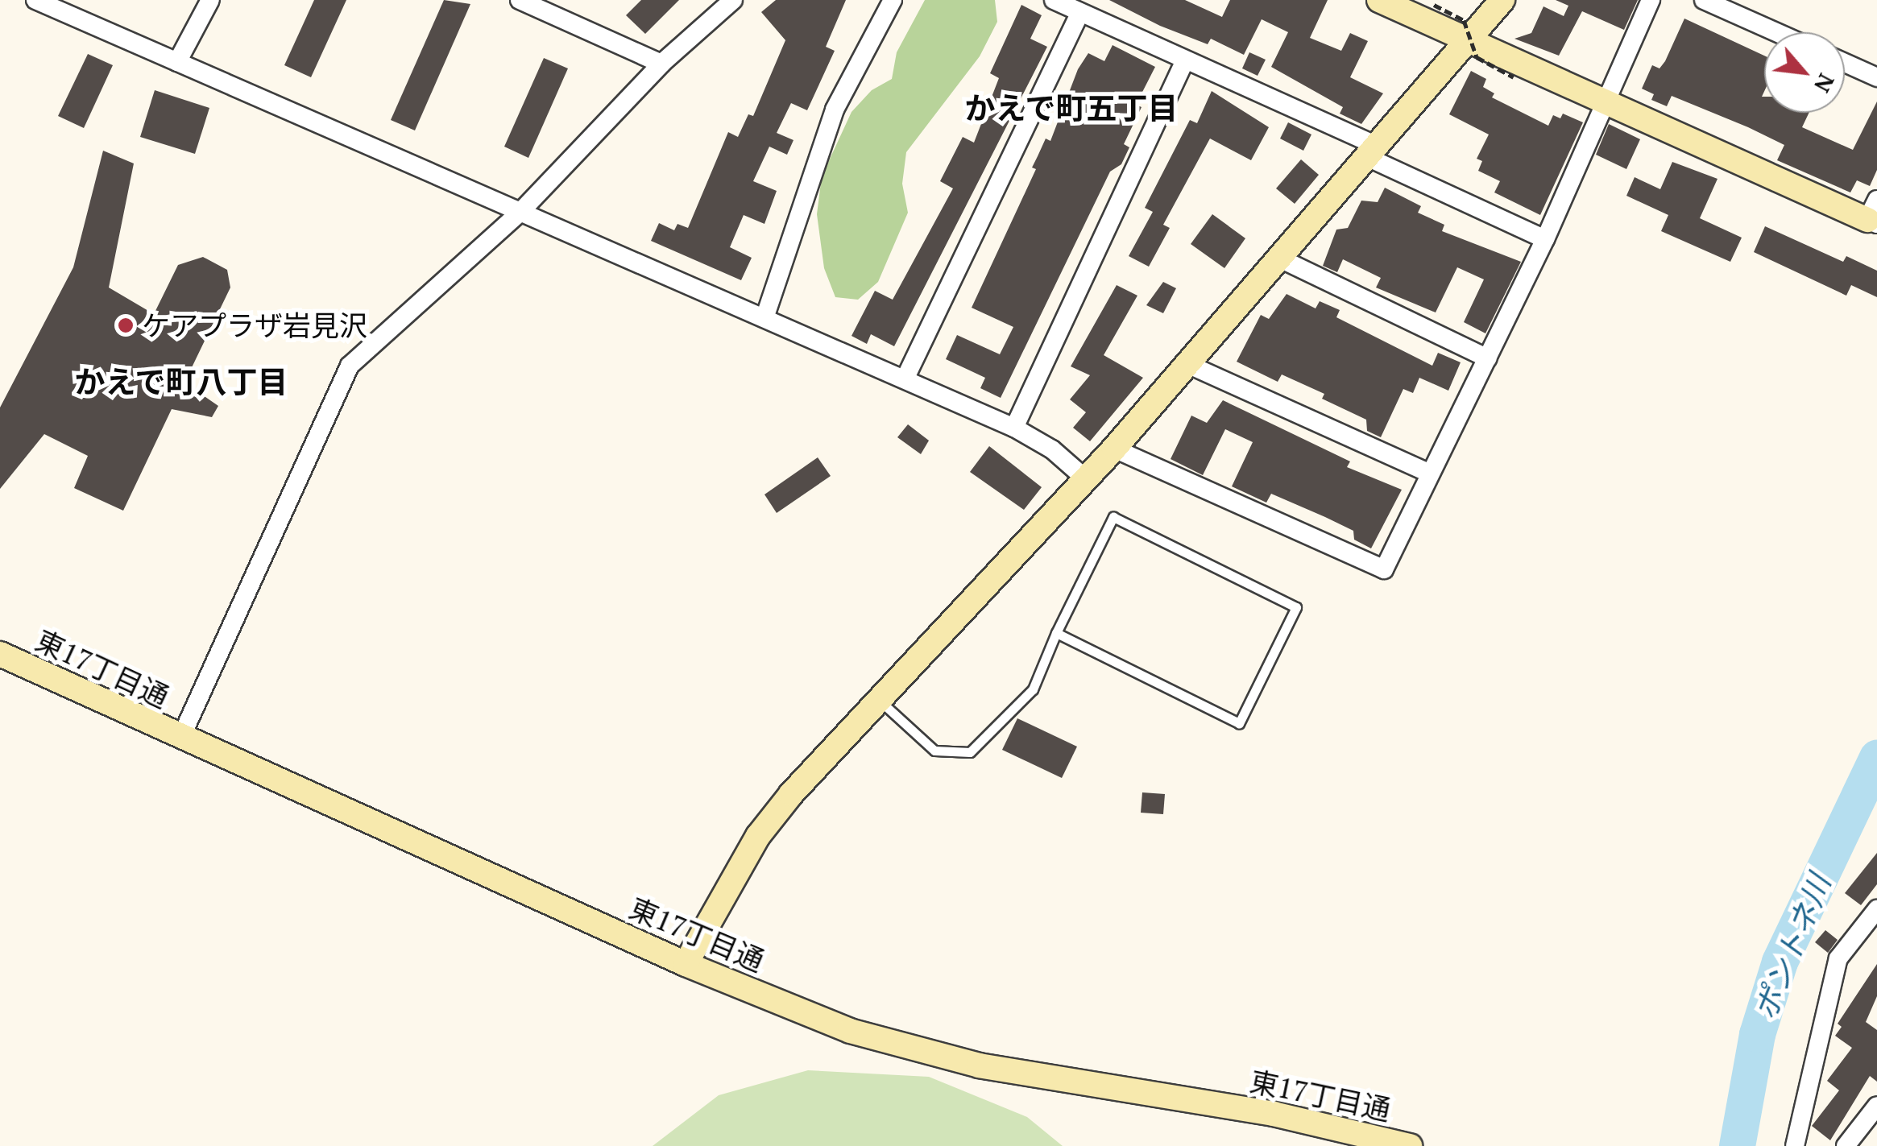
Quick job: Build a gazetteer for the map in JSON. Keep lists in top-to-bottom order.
{
  "streets": {
    "street": ["東17丁目通"]
  },
  "districts": ["かえで町五丁目", "かえで町八丁目"],
  "water": ["ポントネ川"],
  "places": ["ケアプラザ岩見沢"],
  "north": "bottom right"
}
